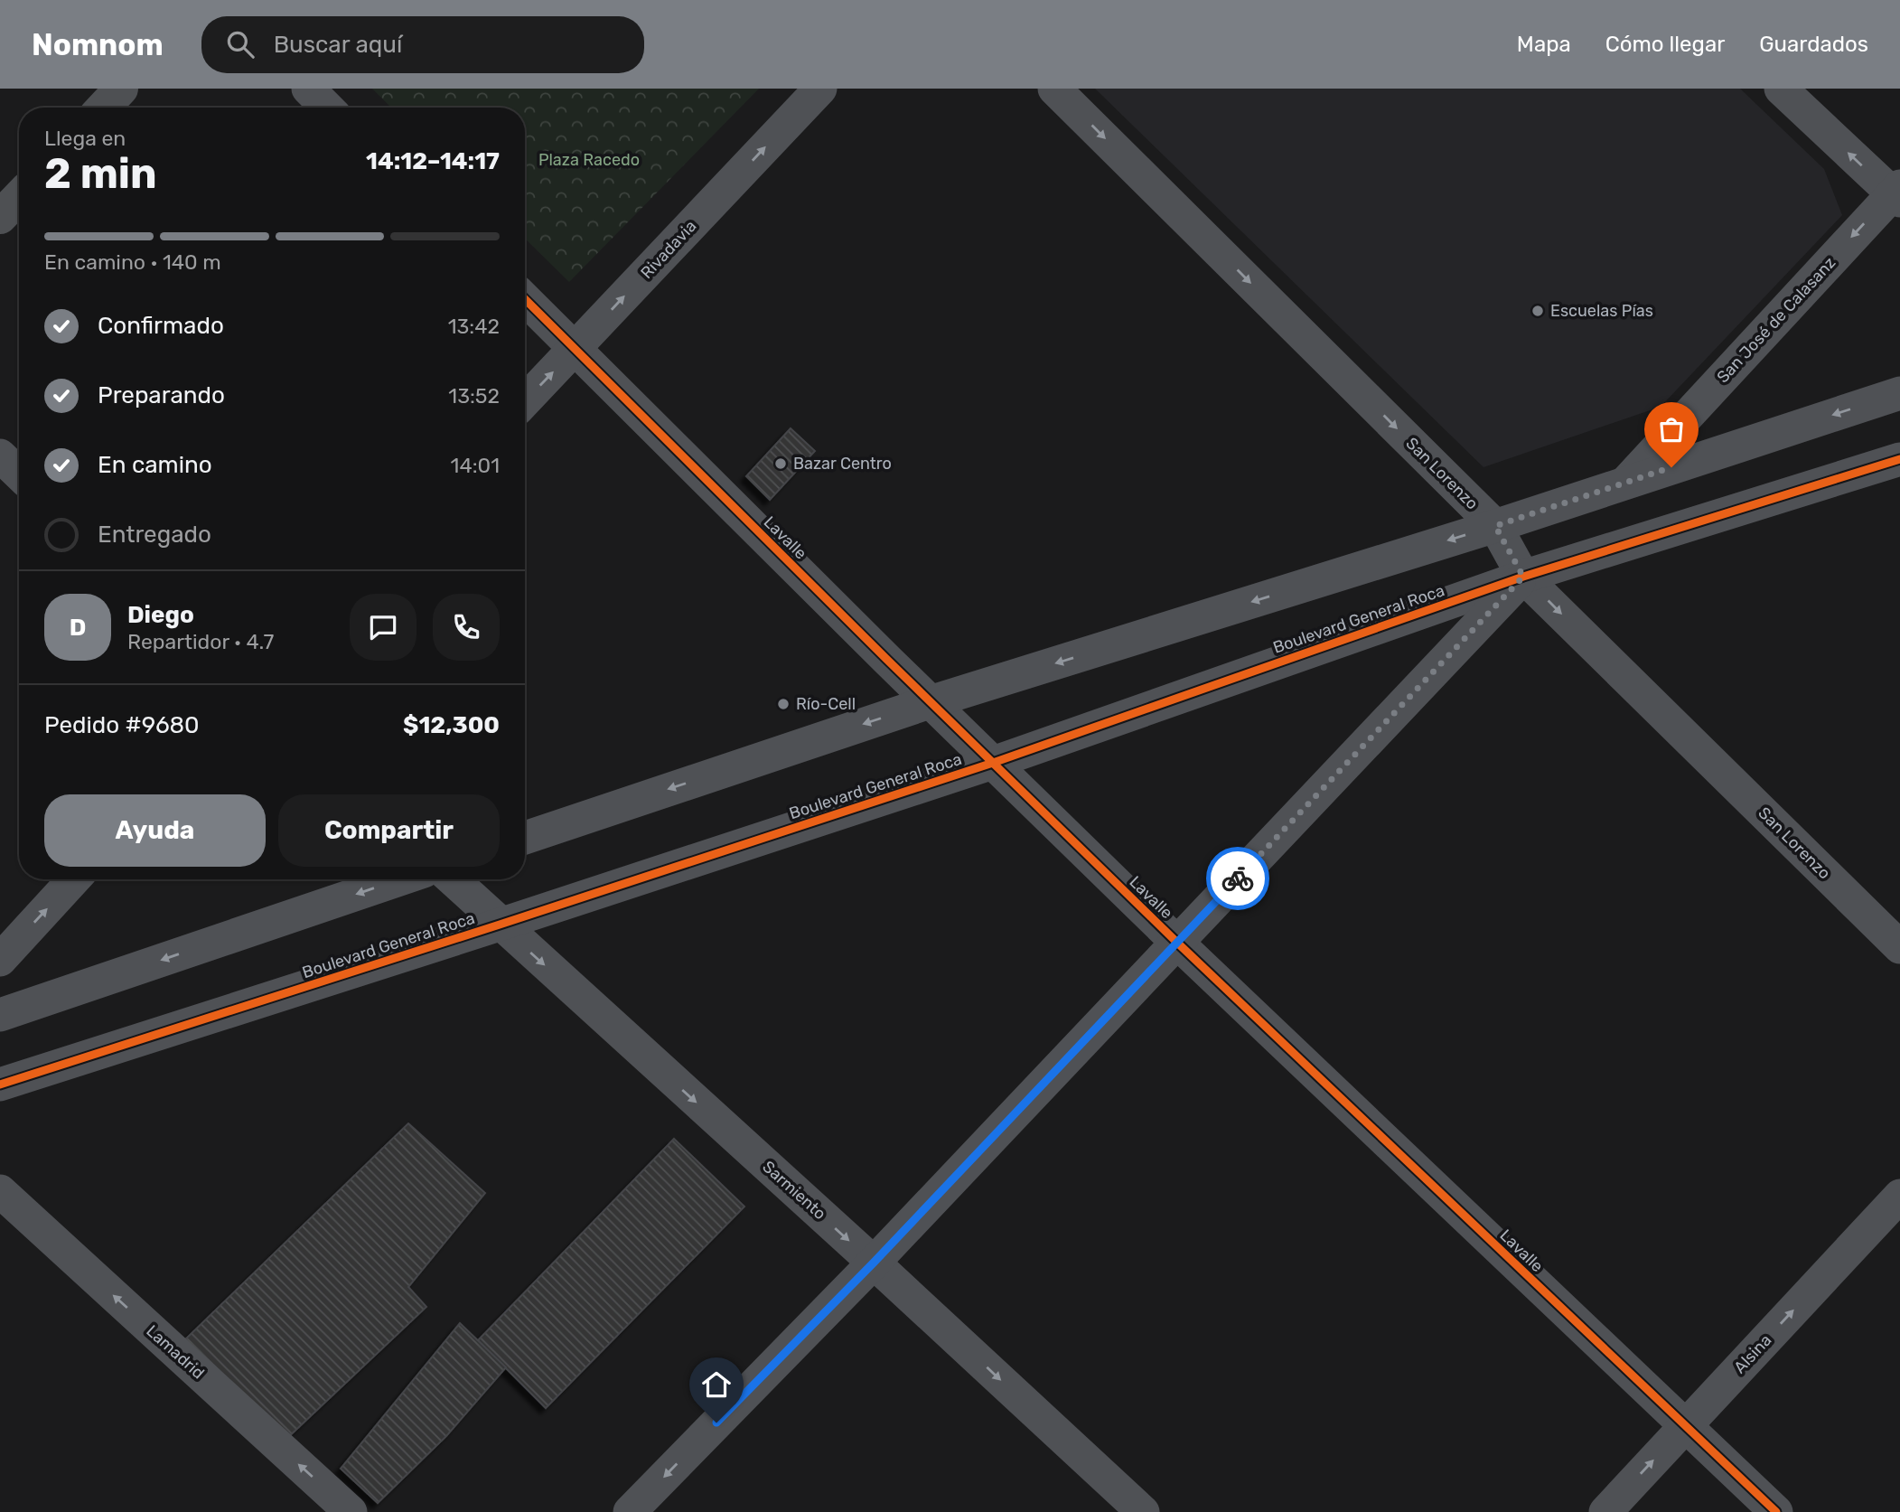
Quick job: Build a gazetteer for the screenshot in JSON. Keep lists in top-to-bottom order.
{
  "streets": {
    "street": [
      "Rivadavia",
      "San José de Calasanz",
      "San Lorenzo",
      "Lavalle",
      "Boulevard General Roca",
      "Sarmiento",
      "Lamadrid",
      "Alsina"
    ]
  },
  "crossings": [
    ["Rivadavia", "Lavalle"],
    ["San Lorenzo", "Boulevard General Roca"],
    ["Lavalle", "Boulevard General Roca"],
    ["Lavalle", "Alsina"],
    ["Boulevard General Roca", "Sarmiento"]
  ],
  "one_way": [
    "Rivadavia",
    "San José de Calasanz",
    "San Lorenzo",
    "Sarmiento",
    "Lamadrid",
    "Alsina"
  ],
  "parks": ["Plaza Racedo"],
  "places": ["Escuelas Pías", "Bazar Centro", "Río-Cell"],
  "page": {
    "header": "Nomnom",
    "search": "Buscar aquí",
    "nav": ["Mapa", "Cómo llegar", "Guardados"],
    "heading": ["2 min", "Llega en", "14:12–14:17"],
    "panel": [
      "Diego",
      "Repartidor · 4.7",
      "Pedido #9680",
      "$12,300"
    ],
    "bar": "En camino · 140 m",
    "list": [
      ["Confirmado", "13:42"],
      ["Preparando", "13:52"],
      ["En camino", "14:01"],
      "Entregado"
    ],
    "round": "D",
    "buttons": ["Ayuda", "Compartir"]
  }
}
